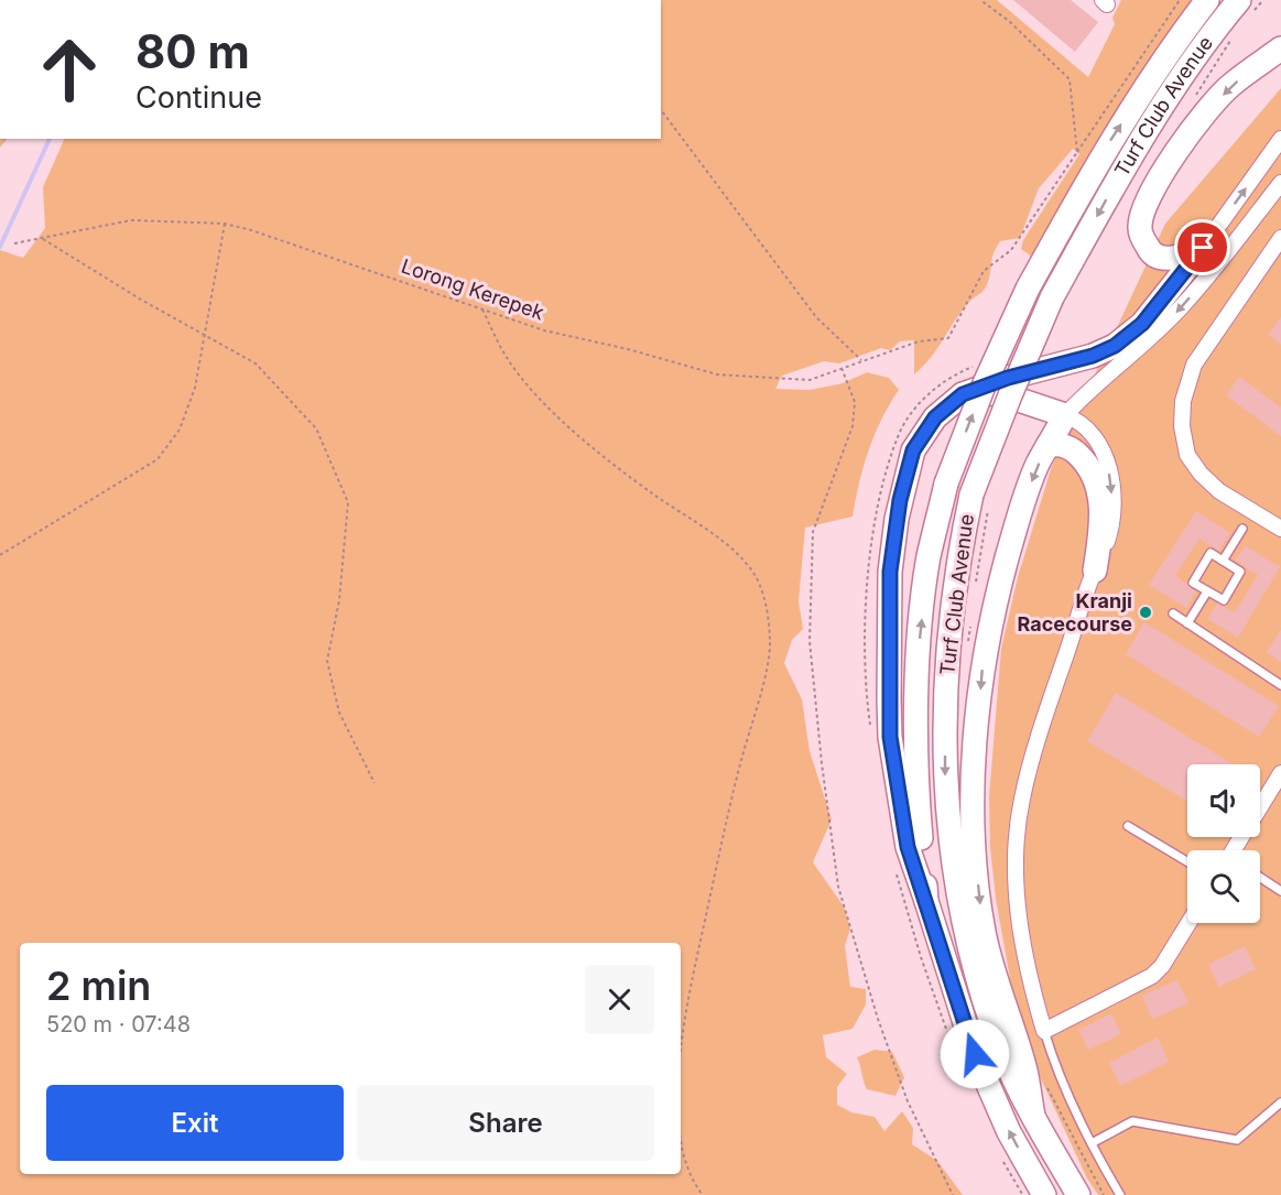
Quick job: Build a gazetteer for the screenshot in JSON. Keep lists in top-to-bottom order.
{
  "streets": {
    "main road": ["Turf Club Avenue"],
    "path": ["Lorong Kerepek"]
  },
  "places": ["Kranji Racecourse"],
  "page": {
    "turn": ["80 m", "Continue"],
    "heading": ["2 min", "520 m · 07:48"],
    "buttons": ["Exit", "Share"]
  }
}
